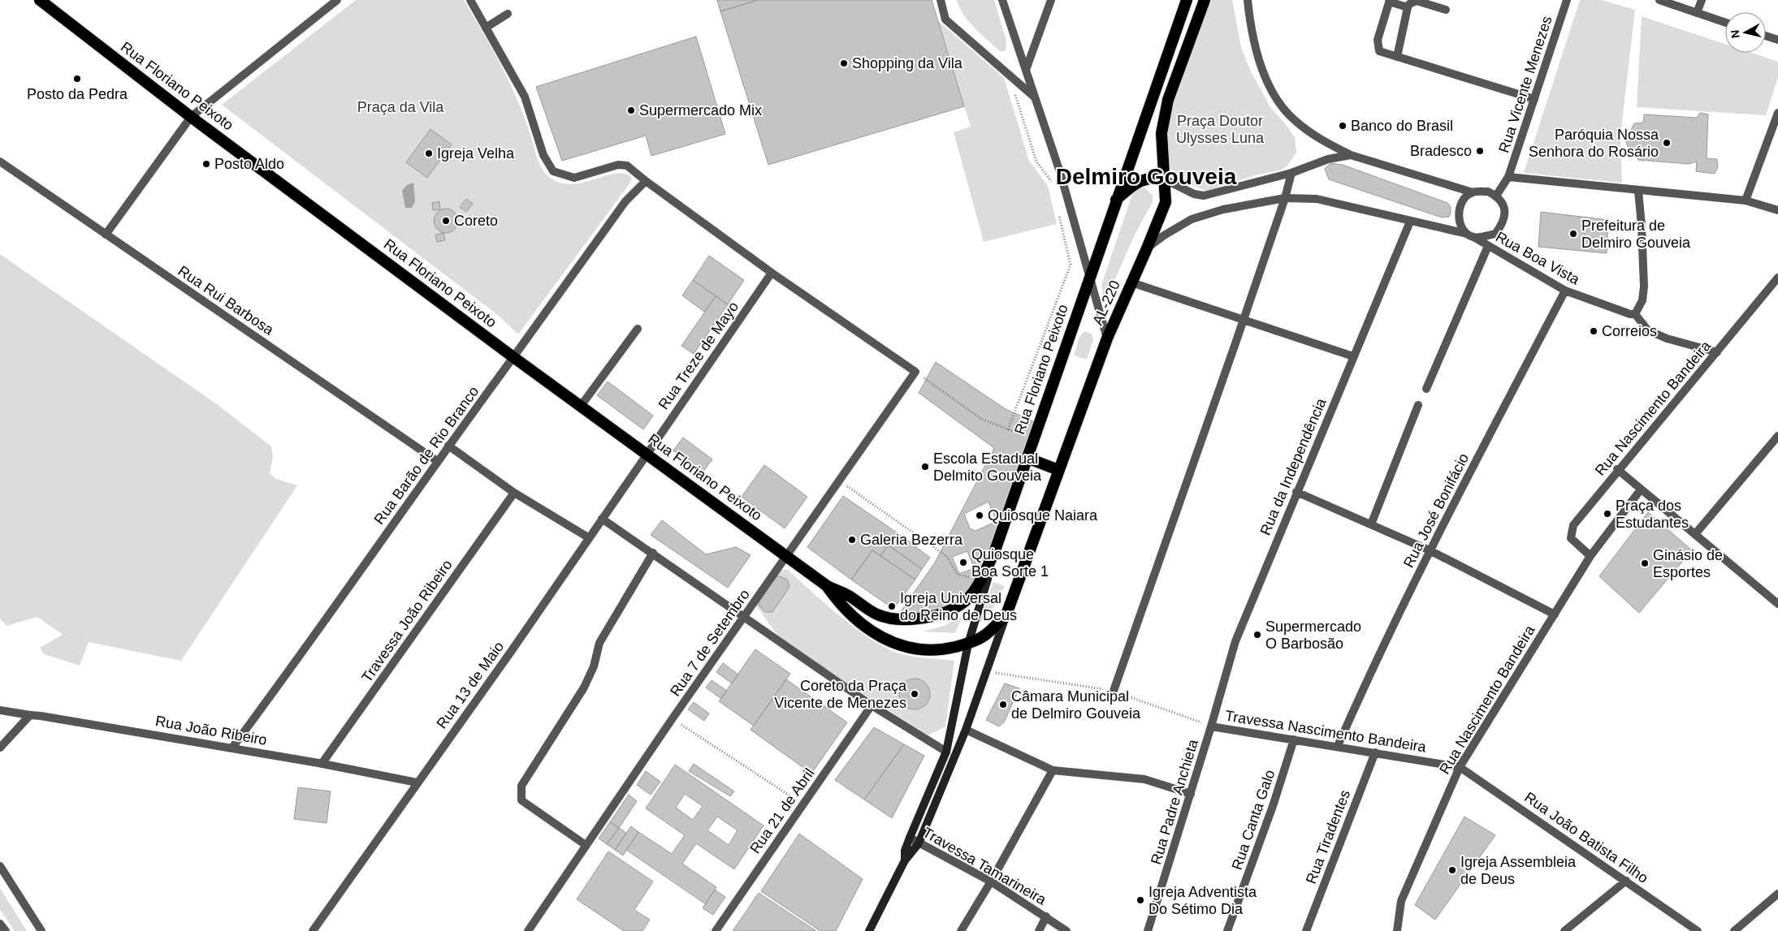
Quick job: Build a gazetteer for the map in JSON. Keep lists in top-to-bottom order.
{
  "streets": {
    "highway": ["Rua Floriano Peixoto", "AL-220"],
    "street": [
      "Rua Vicente Menezes",
      "Rua Boa Vista",
      "Rua Rui Barbosa",
      "Rua Treze de Mayo",
      "Rua Nascimento Bandeira",
      "Rua Barão de Rio Branco",
      "Rua da Independência",
      "Rua José Bonifácio",
      "Travessa João Ribeiro",
      "Rua 7 de Setembro",
      "Rua 13 de Maio",
      "Rua João Ribeiro",
      "Travessa Nascimento Bandeira",
      "Rua Padre Anchieta",
      "Rua 21 de Abril",
      "Rua Canta Galo",
      "Rua Tiradentes",
      "Rua João Batista Filho",
      "Travessa Tamarineira"
    ]
  },
  "crossings": [
    ["Rua Vicente Menezes", "Rua Boa Vista"],
    ["Rua Floriano Peixoto", "AL-220"],
    ["Rua Floriano Peixoto", "Rua Treze de Mayo"],
    ["Rua Floriano Peixoto", "Rua Barão de Rio Branco"],
    ["Rua Floriano Peixoto", "Rua 7 de Setembro"],
    ["Rua Floriano Peixoto", "Rua 13 de Maio"],
    ["Rua Boa Vista", "Rua José Bonifácio"],
    ["Rua Rui Barbosa", "Rua Barão de Rio Branco"],
    ["Rua Treze de Mayo", "Rua 13 de Maio"],
    ["Rua Nascimento Bandeira", "Travessa Nascimento Bandeira"],
    ["Rua Nascimento Bandeira", "Rua João Batista Filho"],
    ["Rua Barão de Rio Branco", "Rua João Ribeiro"],
    ["Rua da Independência", "Travessa Nascimento Bandeira"],
    ["Rua da Independência", "Rua Padre Anchieta"],
    ["Rua José Bonifácio", "Travessa Nascimento Bandeira"],
    ["Travessa João Ribeiro", "Rua João Ribeiro"],
    ["Rua 13 de Maio", "Rua João Ribeiro"],
    ["Travessa Nascimento Bandeira", "Rua Padre Anchieta"],
    ["Travessa Nascimento Bandeira", "Rua Canta Galo"],
    ["Travessa Nascimento Bandeira", "Rua Tiradentes"],
    ["Travessa Nascimento Bandeira", "Rua João Batista Filho"]
  ],
  "districts": ["Delmiro Gouveia"],
  "parks": ["Praça da Vila", "Praça Doutor Ulysses Luna"],
  "places": [
    "Shopping da Vila",
    "Posto da Pedra",
    "Supermercado Mix",
    "Banco do Brasil",
    "Paróquia Nossa Senhora do Rosário",
    "Bradesco",
    "Igreja Velha",
    "Posto Aldo",
    "Coreto",
    "Prefeitura de Delmiro Gouveia",
    "Correios",
    "Escola Estadual Delmito Gouveia",
    "Praça dos Estudantes",
    "Quiosque Naiara",
    "Galeria Bezerra",
    "Quiosque Boa Sorte 1",
    "Ginásio de Esportes",
    "Igreja Universal do Reino de Deus",
    "Supermercado O Barbosão",
    "Coreto da Praça Vicente de Menezes",
    "Câmara Municipal de Delmiro Gouveia",
    "Igreja Assembleia de Deus",
    "Igreja Adventista Do Sétimo Dia"
  ],
  "north": "left"
}
